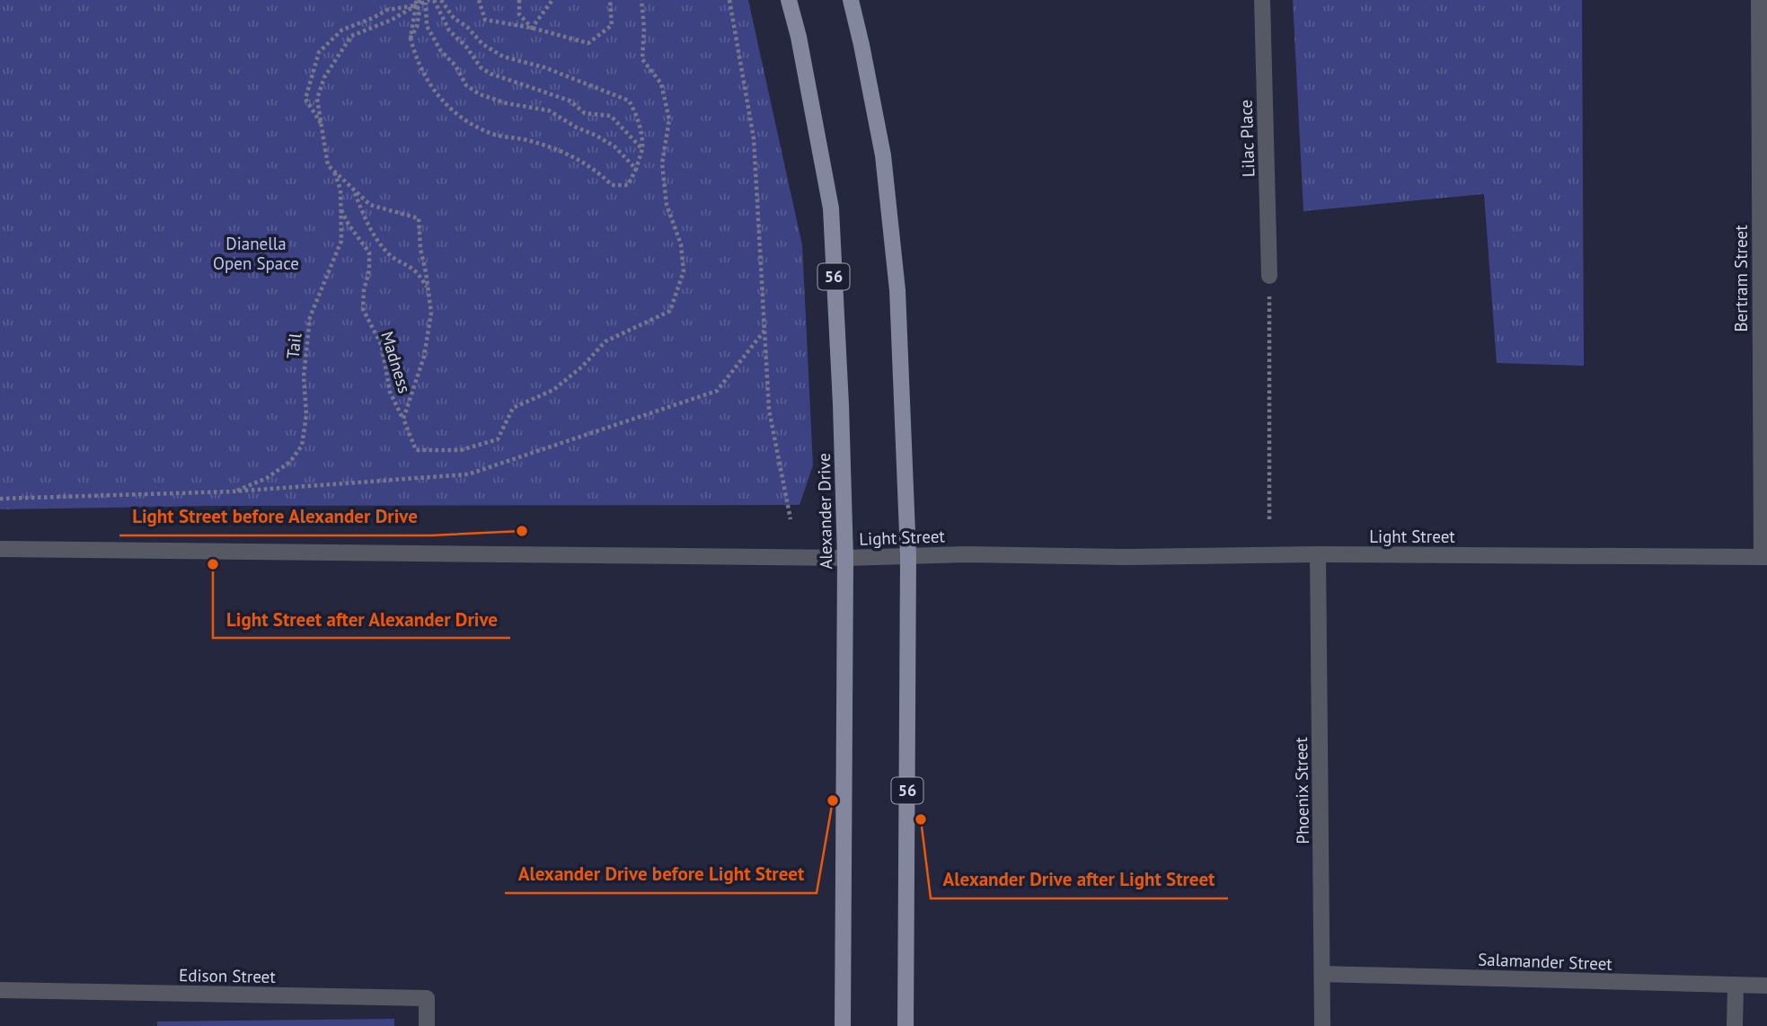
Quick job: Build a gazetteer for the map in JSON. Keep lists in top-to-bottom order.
{
  "streets": {
    "main road": ["56", "Alexander Drive"],
    "street": [
      "Lilac Place",
      "Bertram Street",
      "Light Street",
      "Phoenix Street",
      "Salamander Street",
      "Edison Street"
    ],
    "path": ["Tail", "Madness"]
  },
  "crossings": [
    ["56", "Light Street"],
    ["Bertram Street", "Light Street"],
    ["Tail", "Madness"],
    ["Alexander Drive", "Light Street"],
    ["Light Street", "Phoenix Street"],
    ["Phoenix Street", "Salamander Street"]
  ],
  "parks": ["Dianella Open Space"],
  "places": [
    "Light Street before Alexander Drive",
    "Light Street after Alexander Drive",
    "Alexander Drive before Light Street",
    "Alexander Drive after Light Street"
  ]
}
